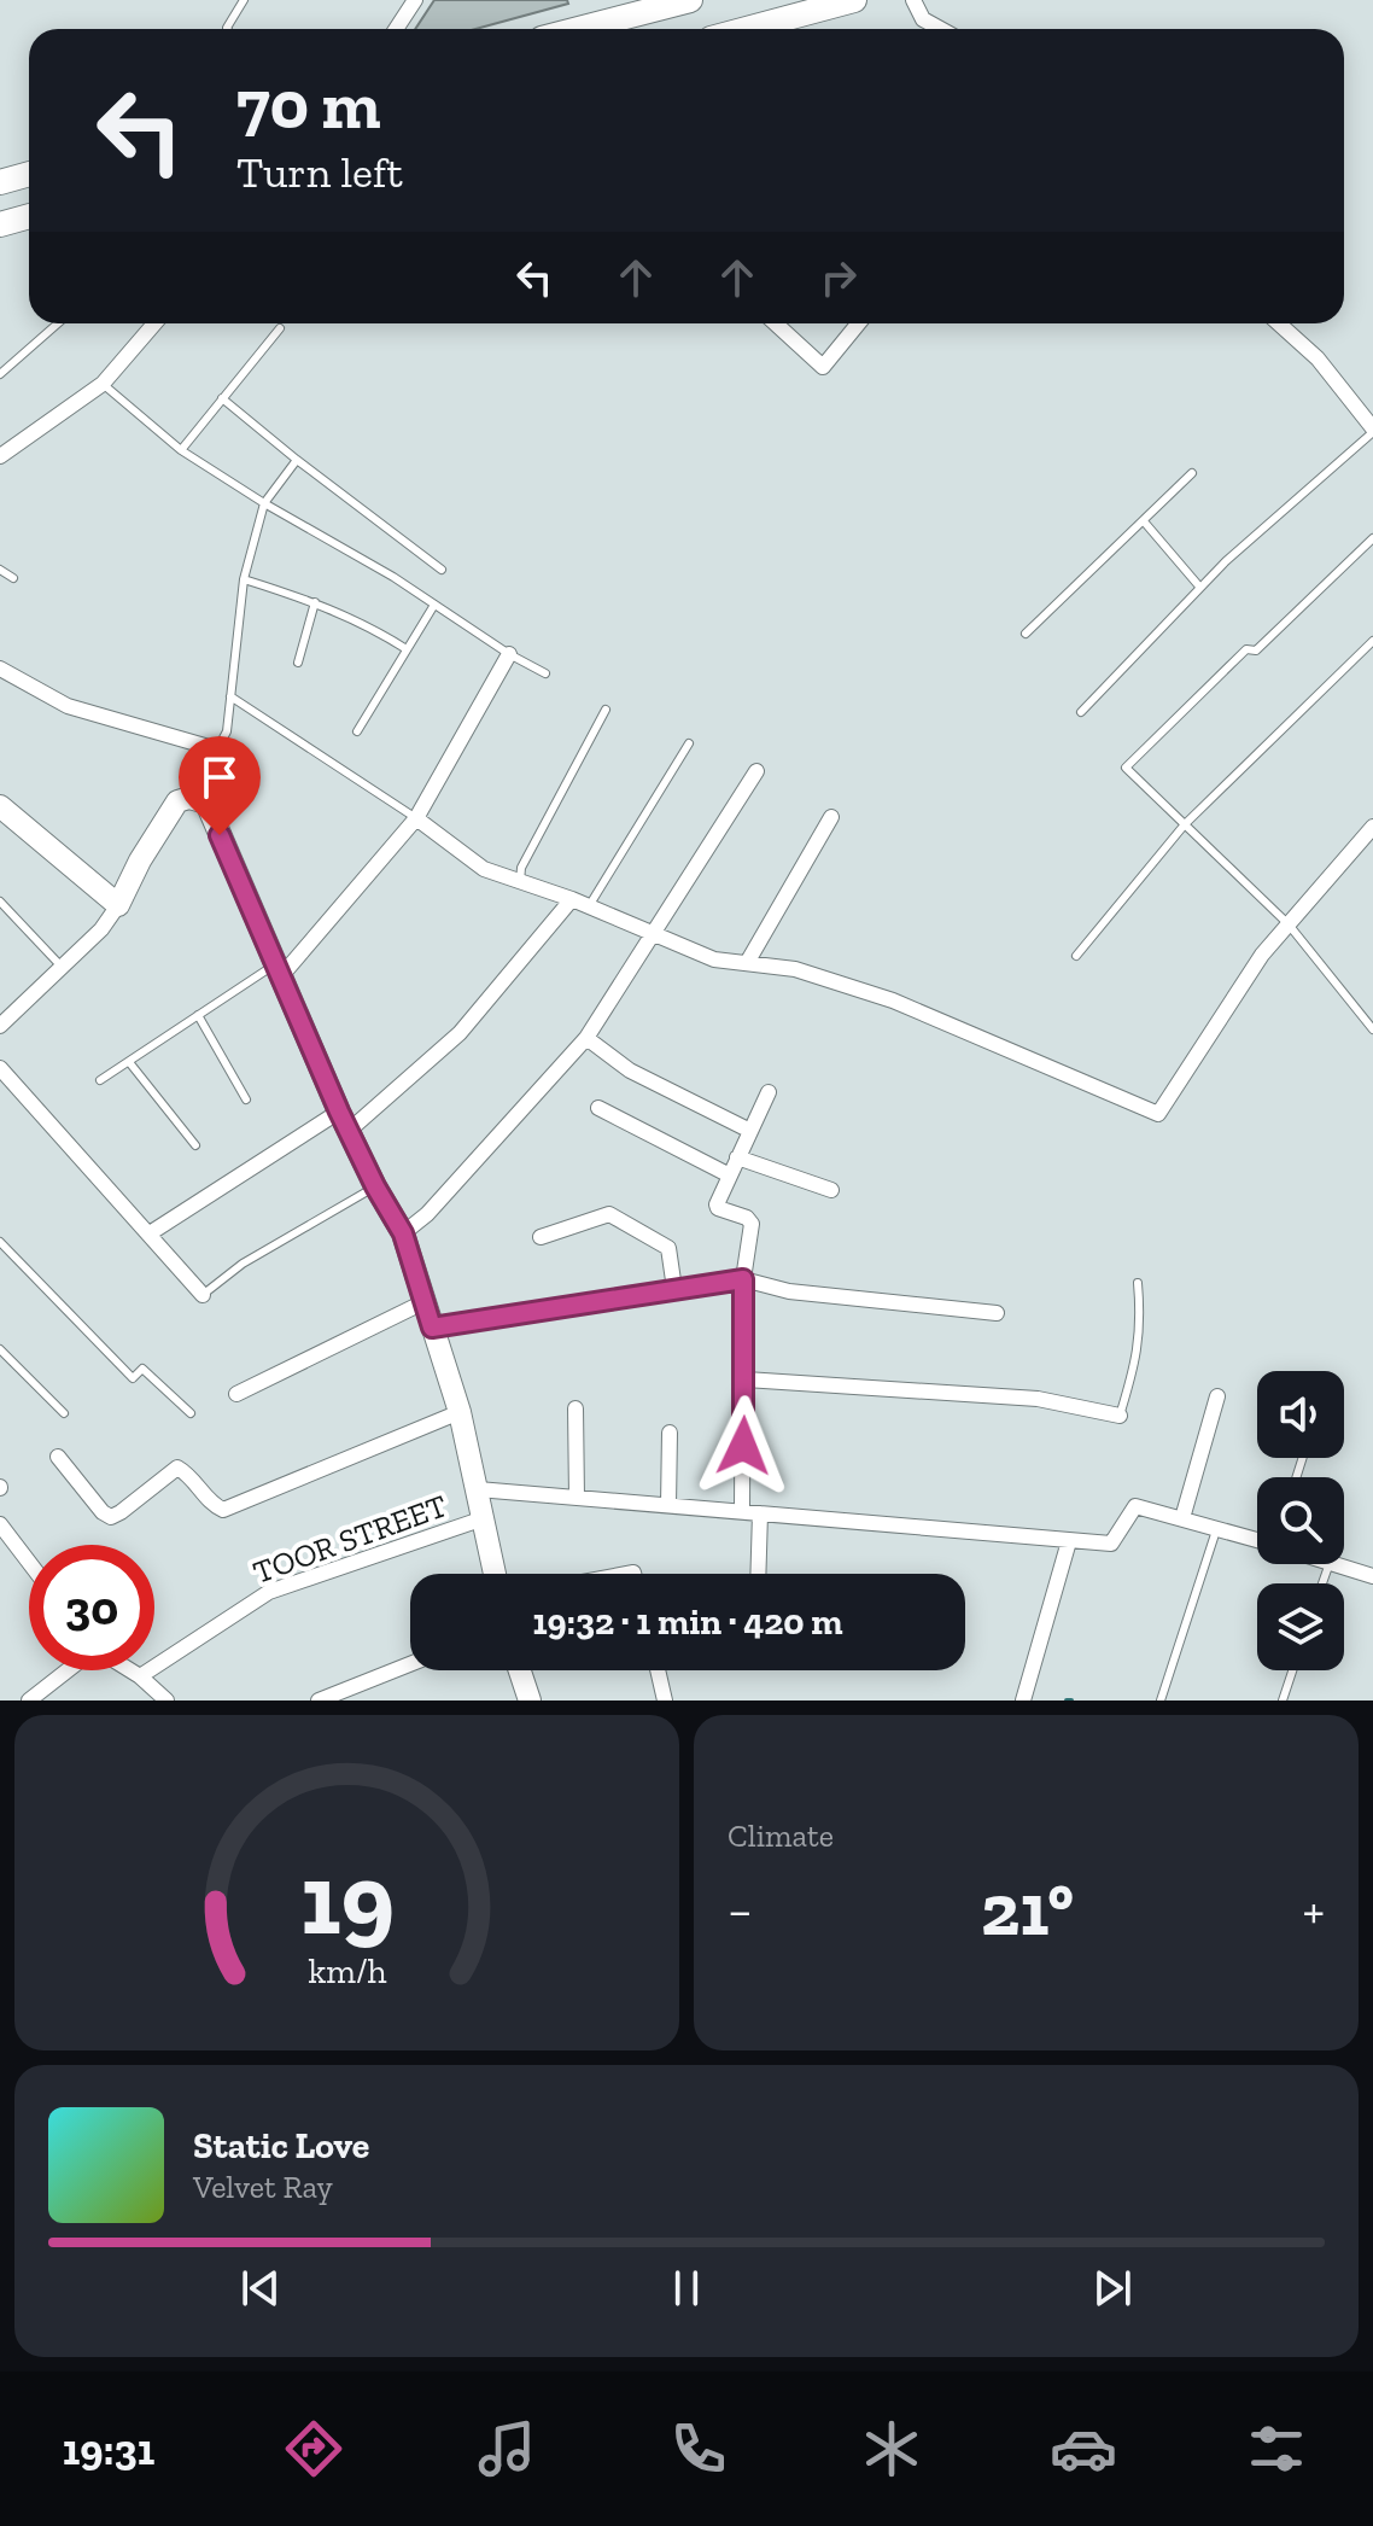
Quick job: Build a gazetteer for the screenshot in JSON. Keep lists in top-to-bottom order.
{
  "streets": {
    "street": ["TOOR STREET"]
  },
  "page": {
    "turn": ["70 m", "Turn left"],
    "limit": "30",
    "trip": "19:32 · 1 min · 420 m",
    "tile": "Climate",
    "heat": ["−", "21°", "+"],
    "song": ["Static Love", "Velvet Ray"],
    "tabs": "19:31",
    "gauge": ["19", "km/h"]
  }
}
